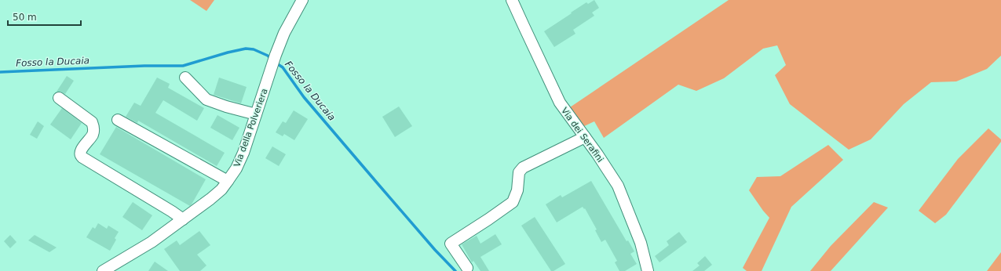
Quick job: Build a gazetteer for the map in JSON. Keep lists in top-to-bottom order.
{
  "streets": {
    "street": ["Via della Polveriera", "Via dei Serafini"]
  },
  "water": ["Fosso la Ducaia"],
  "scale_bar": "50 m"
}
